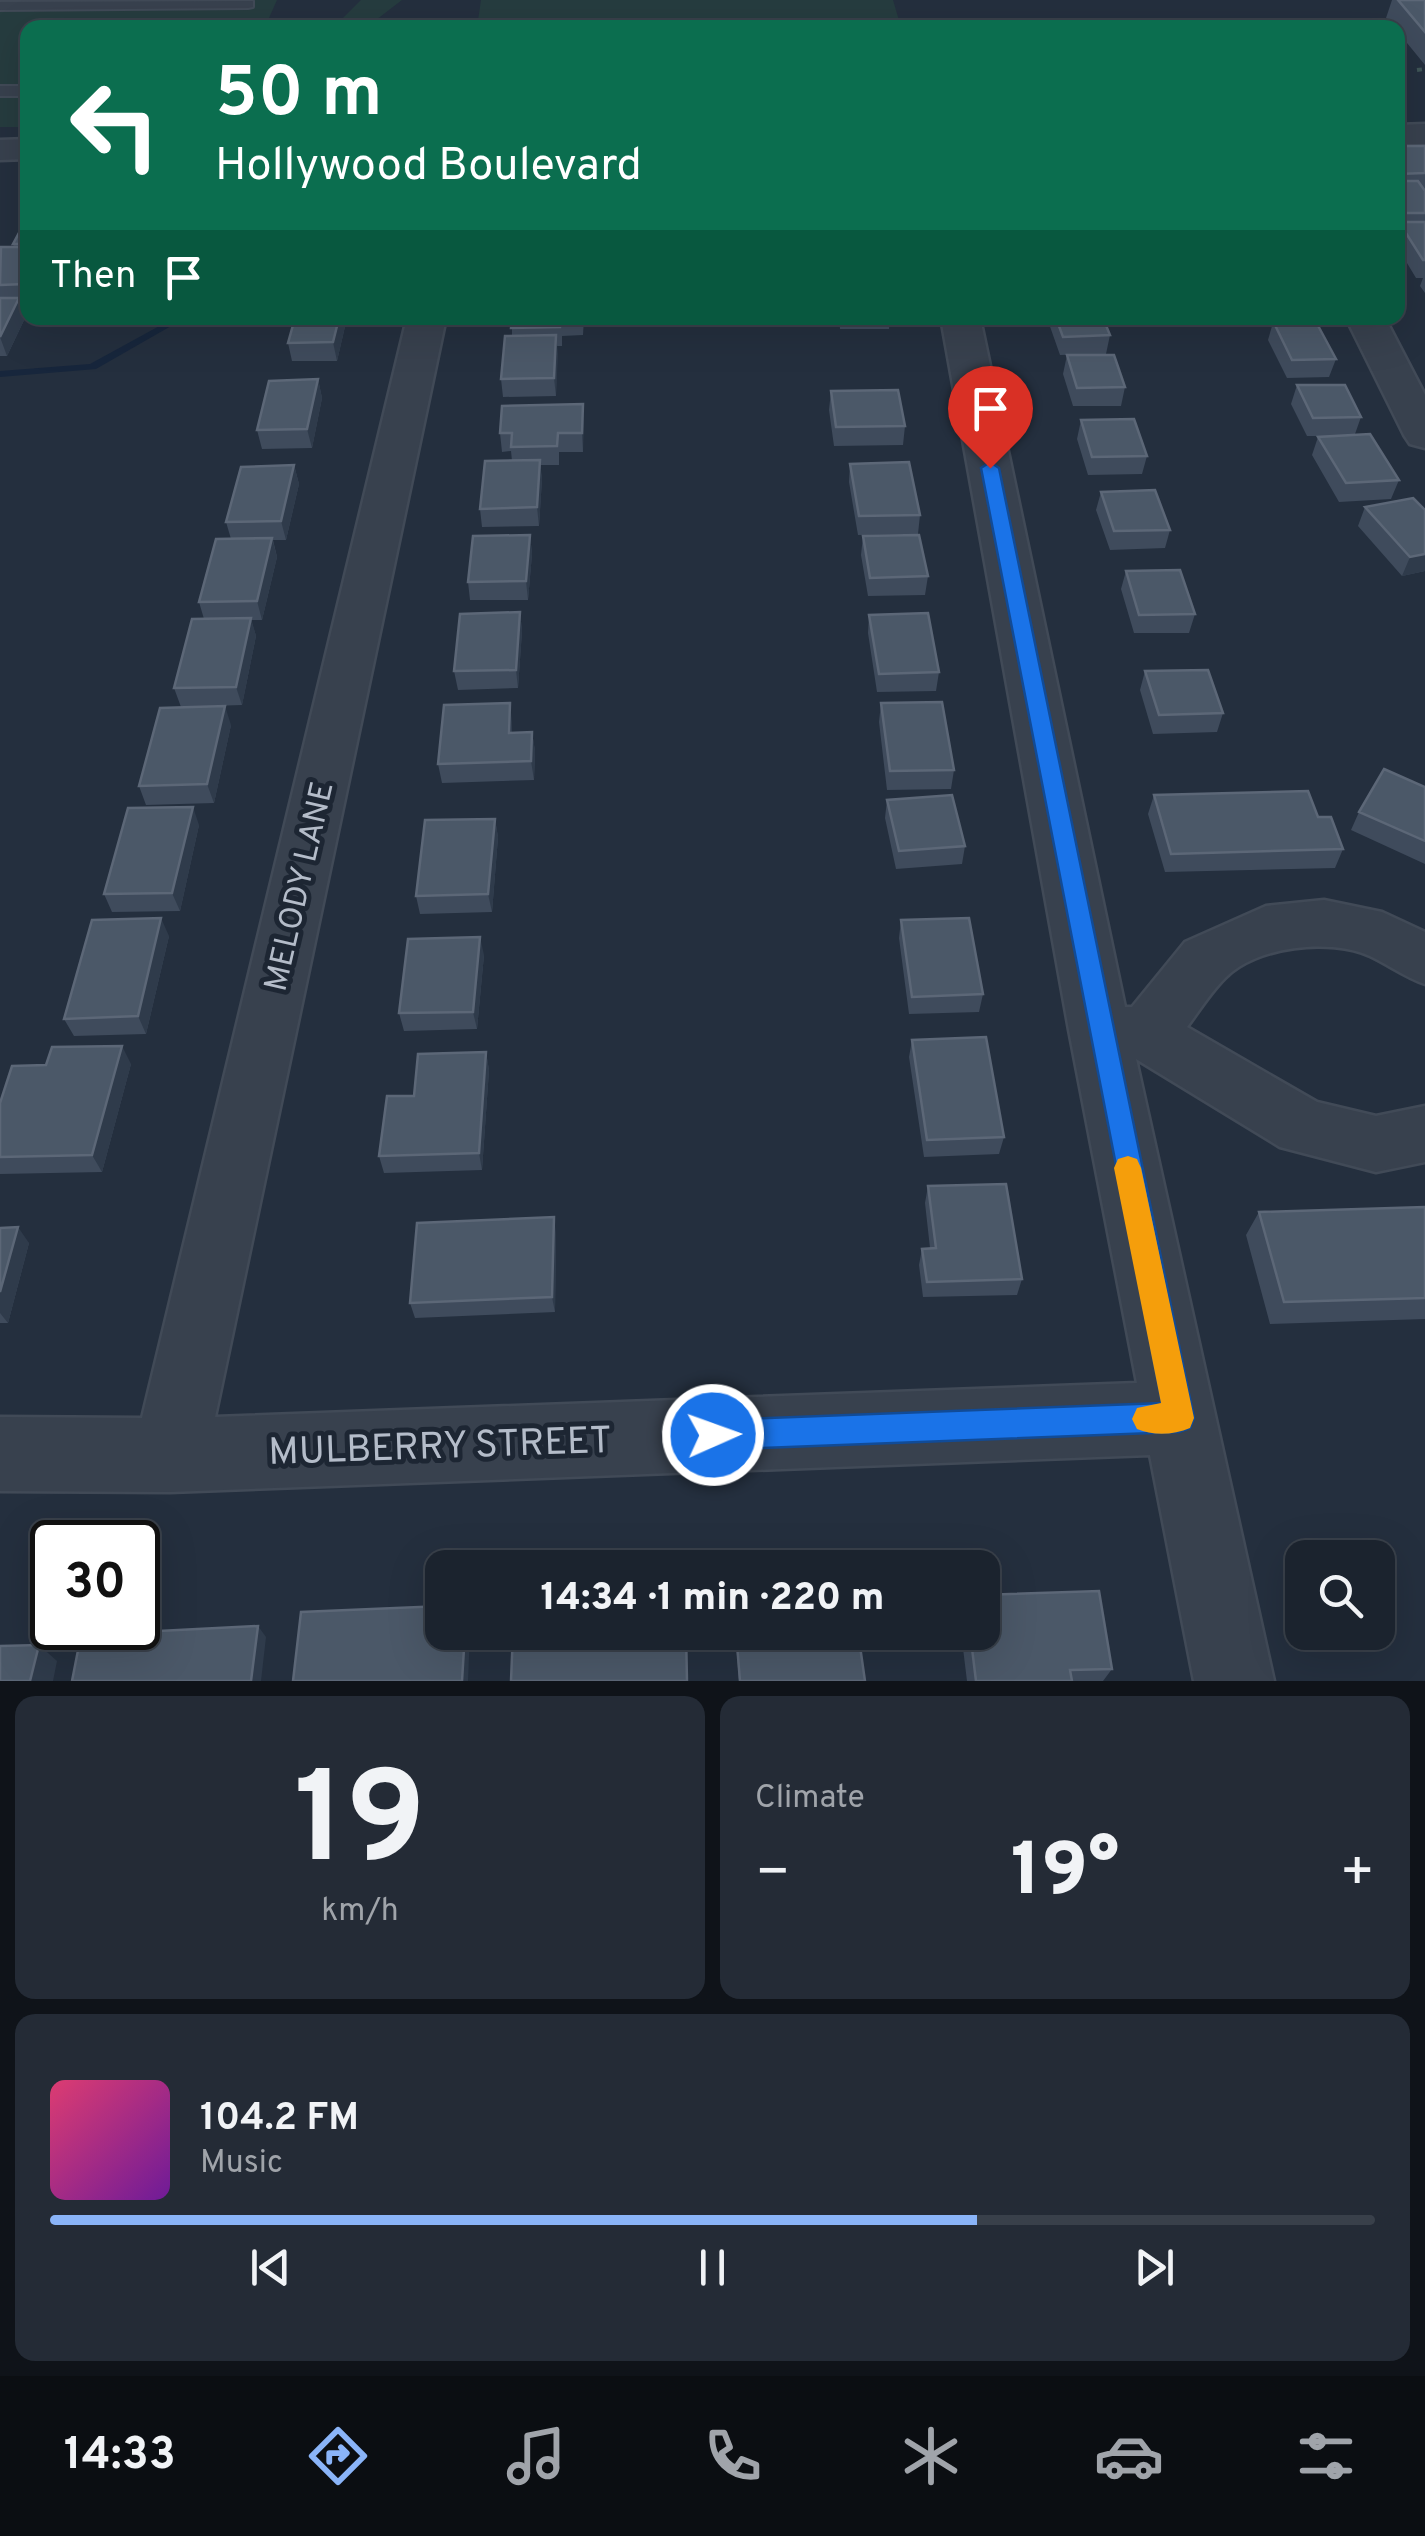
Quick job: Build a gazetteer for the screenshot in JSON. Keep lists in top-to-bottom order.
{
  "streets": {
    "street": ["MELODY LANE", "MULBERRY STREET"]
  },
  "crossings": [
    ["MELODY LANE", "MULBERRY STREET"]
  ],
  "page": {
    "turn": ["50 m", "Hollywood Boulevard"],
    "then": "Then",
    "limit": "30",
    "trip": "14:34 · 1 min · 220 m",
    "tile": [
      ["19", "km/h"],
      "Climate"
    ],
    "heat": ["−", "19°", "+"],
    "song": ["104.2 FM", "Music"],
    "tabs": "14:33"
  }
}
